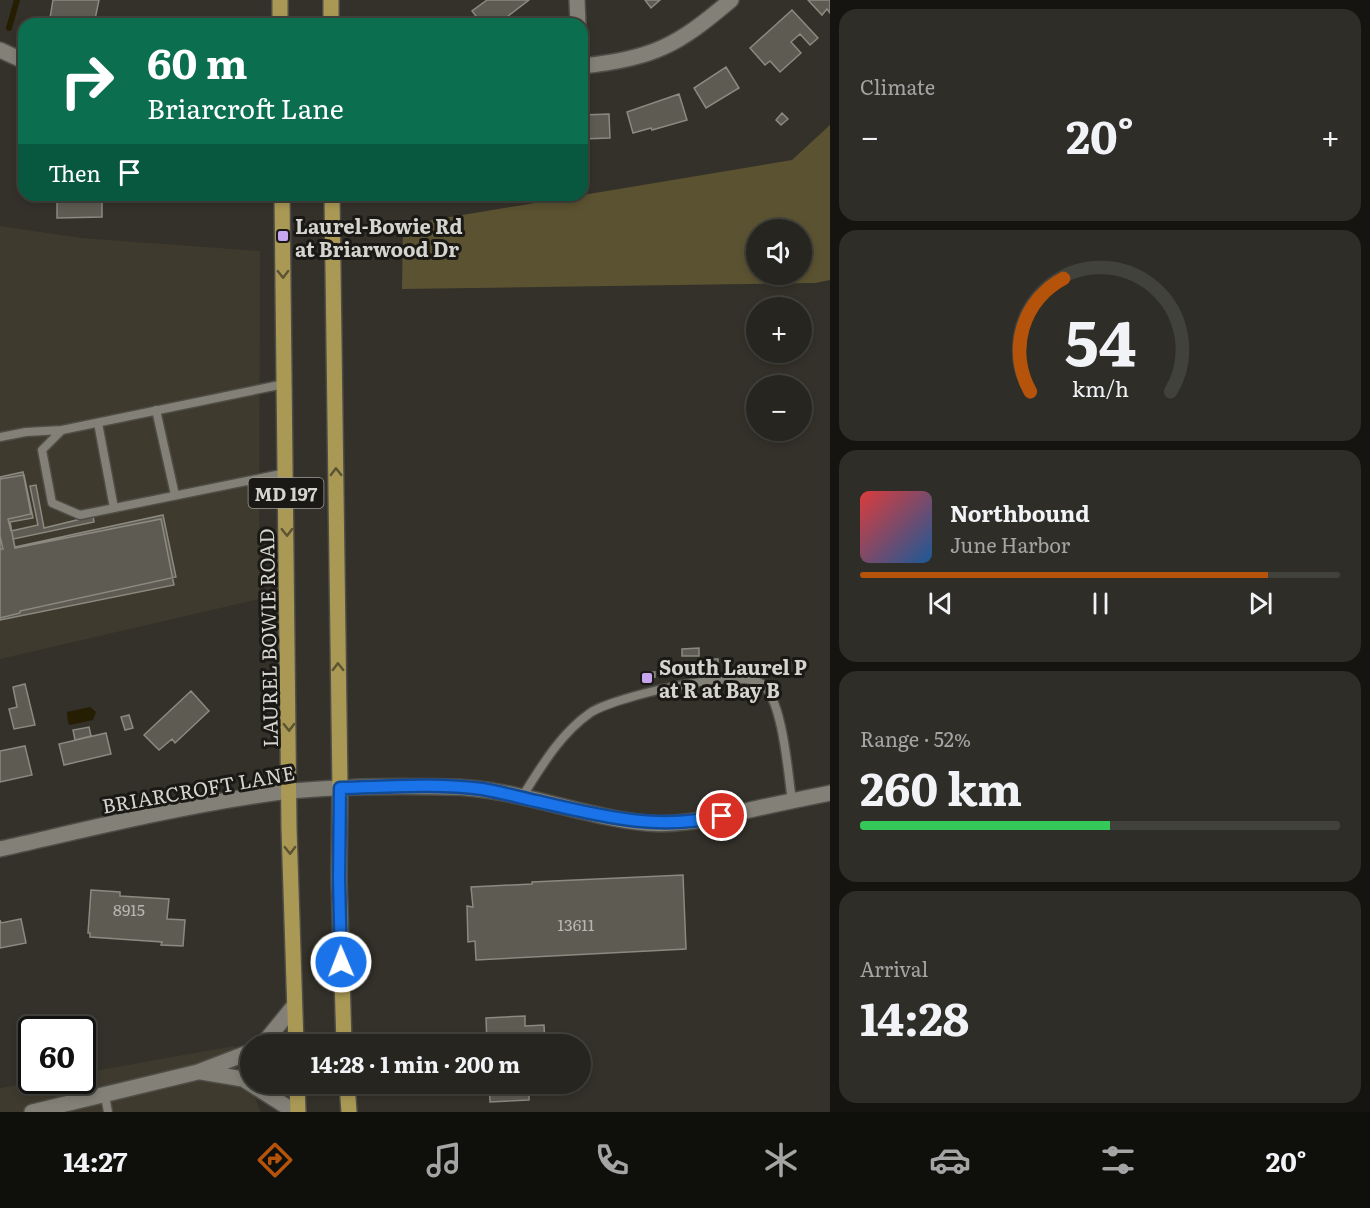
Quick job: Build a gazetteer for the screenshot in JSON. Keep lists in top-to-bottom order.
{
  "streets": {
    "main road": ["MD 197", "LAUREL BOWIE ROAD"],
    "street": ["BRIARCROFT LANE"]
  },
  "crossings": [
    ["MD 197", "BRIARCROFT LANE"],
    ["LAUREL BOWIE ROAD", "BRIARCROFT LANE"]
  ],
  "places": {
    "transit": ["Laurel-Bowie Rd at Briarwood Dr", "South Laurel P at R at Bay B"]
  },
  "house_numbers": ["8915", "13611"],
  "page": {
    "tile": [
      "Climate",
      ["Range · 52%", "260 km"],
      ["Arrival", "14:28"]
    ],
    "turn": ["60 m", "Briarcroft Lane"],
    "heat": ["−", "20°", "+"],
    "then": "Then",
    "map_buttons": ["+", "−"],
    "song": ["Northbound", "June Harbor"],
    "limit": "60",
    "trip": "14:28 · 1 min · 200 m",
    "tabs": ["14:27", "20°"],
    "gauge": ["54", "km/h"]
  }
}
